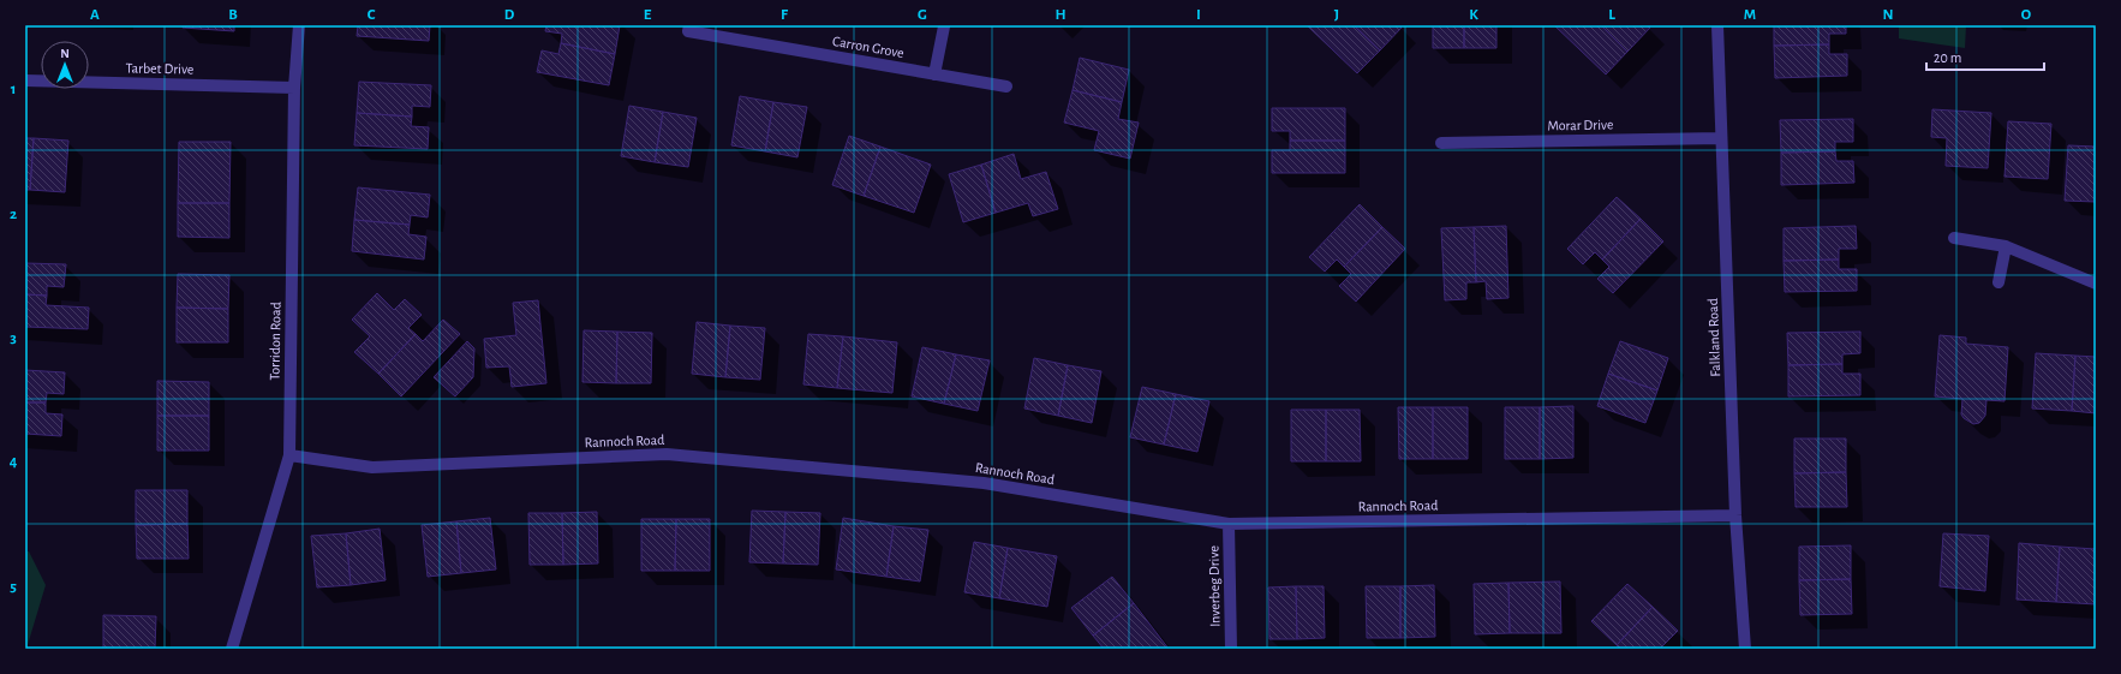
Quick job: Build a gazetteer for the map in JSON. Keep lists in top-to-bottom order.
{
  "streets": {
    "street": [
      "Carron Grove",
      "Tarbet Drive",
      "Morar Drive",
      "Falkland Road",
      "Torridon Road",
      "Rannoch Road",
      "Inverbeg Drive"
    ]
  },
  "crossings": [
    ["Tarbet Drive", "Torridon Road"],
    ["Morar Drive", "Falkland Road"],
    ["Falkland Road", "Rannoch Road"],
    ["Torridon Road", "Rannoch Road"],
    ["Rannoch Road", "Inverbeg Drive"]
  ],
  "scale_bar": "20 m",
  "north": "top",
  "grid": {
    "columns": [
      "A",
      "B",
      "C",
      "D",
      "E",
      "F",
      "G",
      "H",
      "I",
      "J",
      "K",
      "L",
      "M",
      "N",
      "O"
    ],
    "rows": [
      "1",
      "2",
      "3",
      "4",
      "5"
    ]
  }
}
